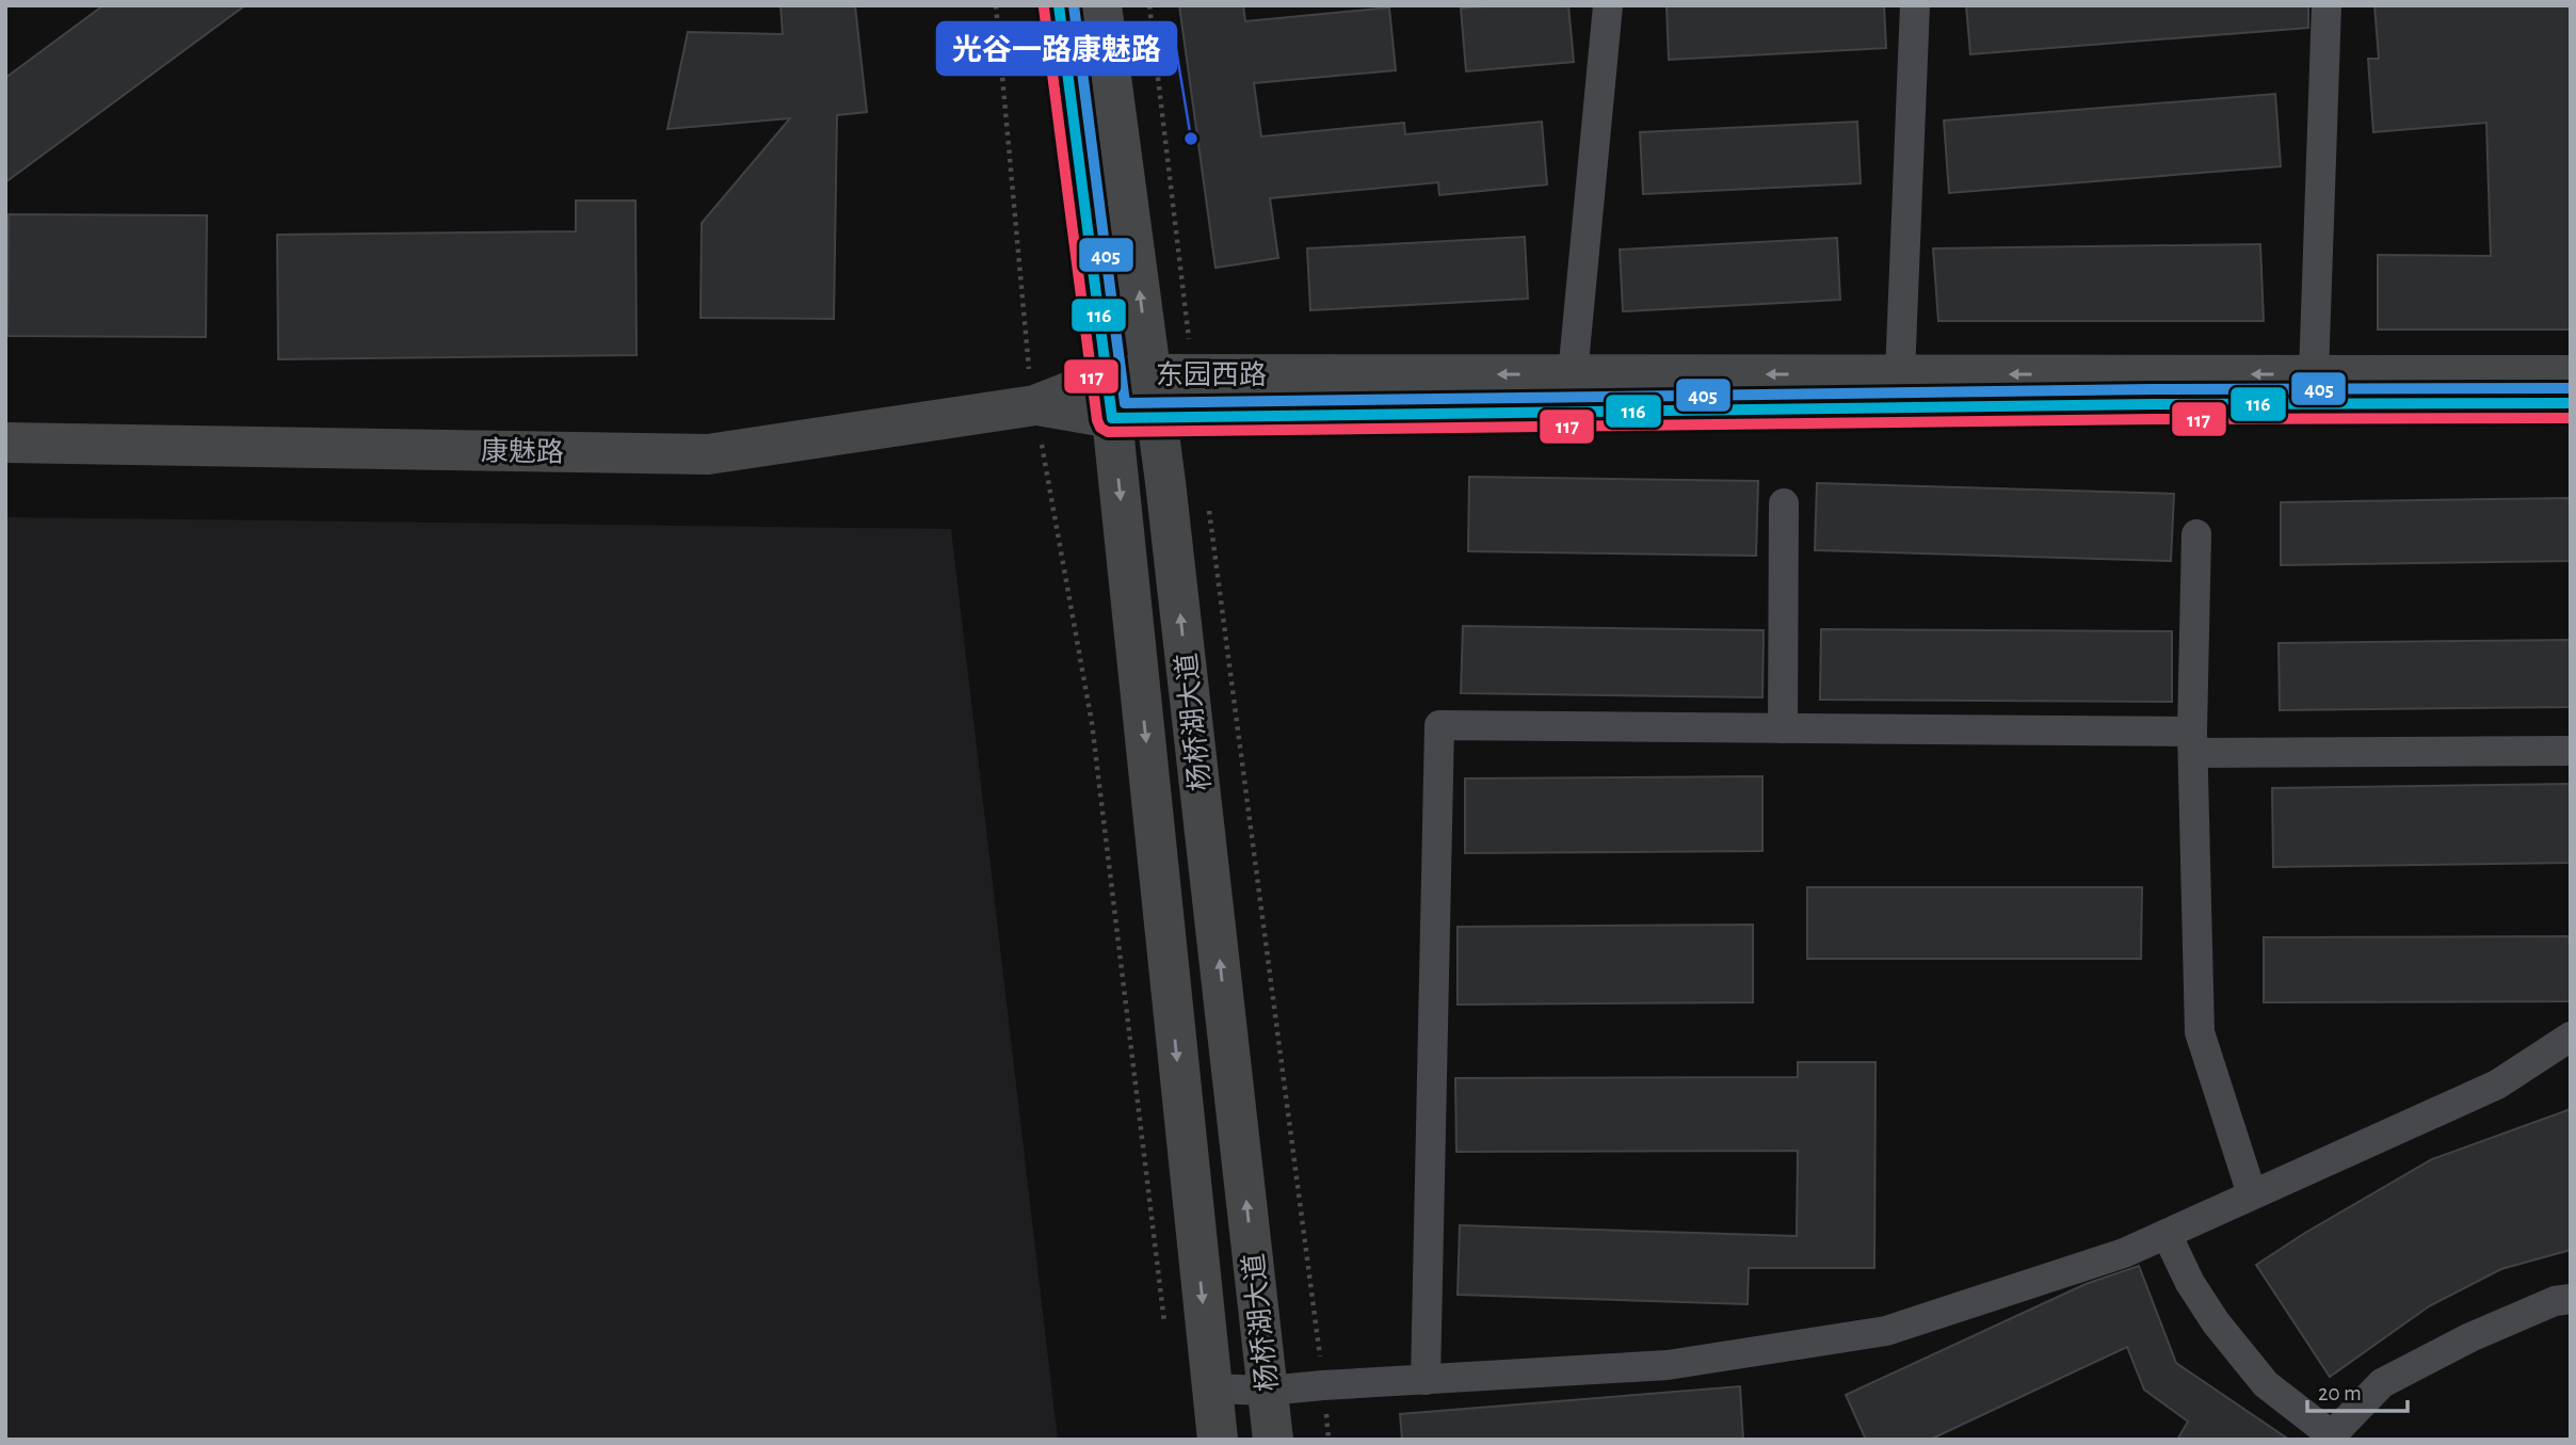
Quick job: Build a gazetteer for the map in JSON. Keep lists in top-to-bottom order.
{
  "streets": {
    "main road": ["东园西路", "康魅路", "杨桥湖大道"]
  },
  "crossings": [
    ["东园西路", "康魅路"],
    ["东园西路", "杨桥湖大道"]
  ],
  "places": ["光谷一路康魅路"],
  "lines": ["transit line 116", "transit line 405", "transit line 117"],
  "scale_bar": "20 m"
}
